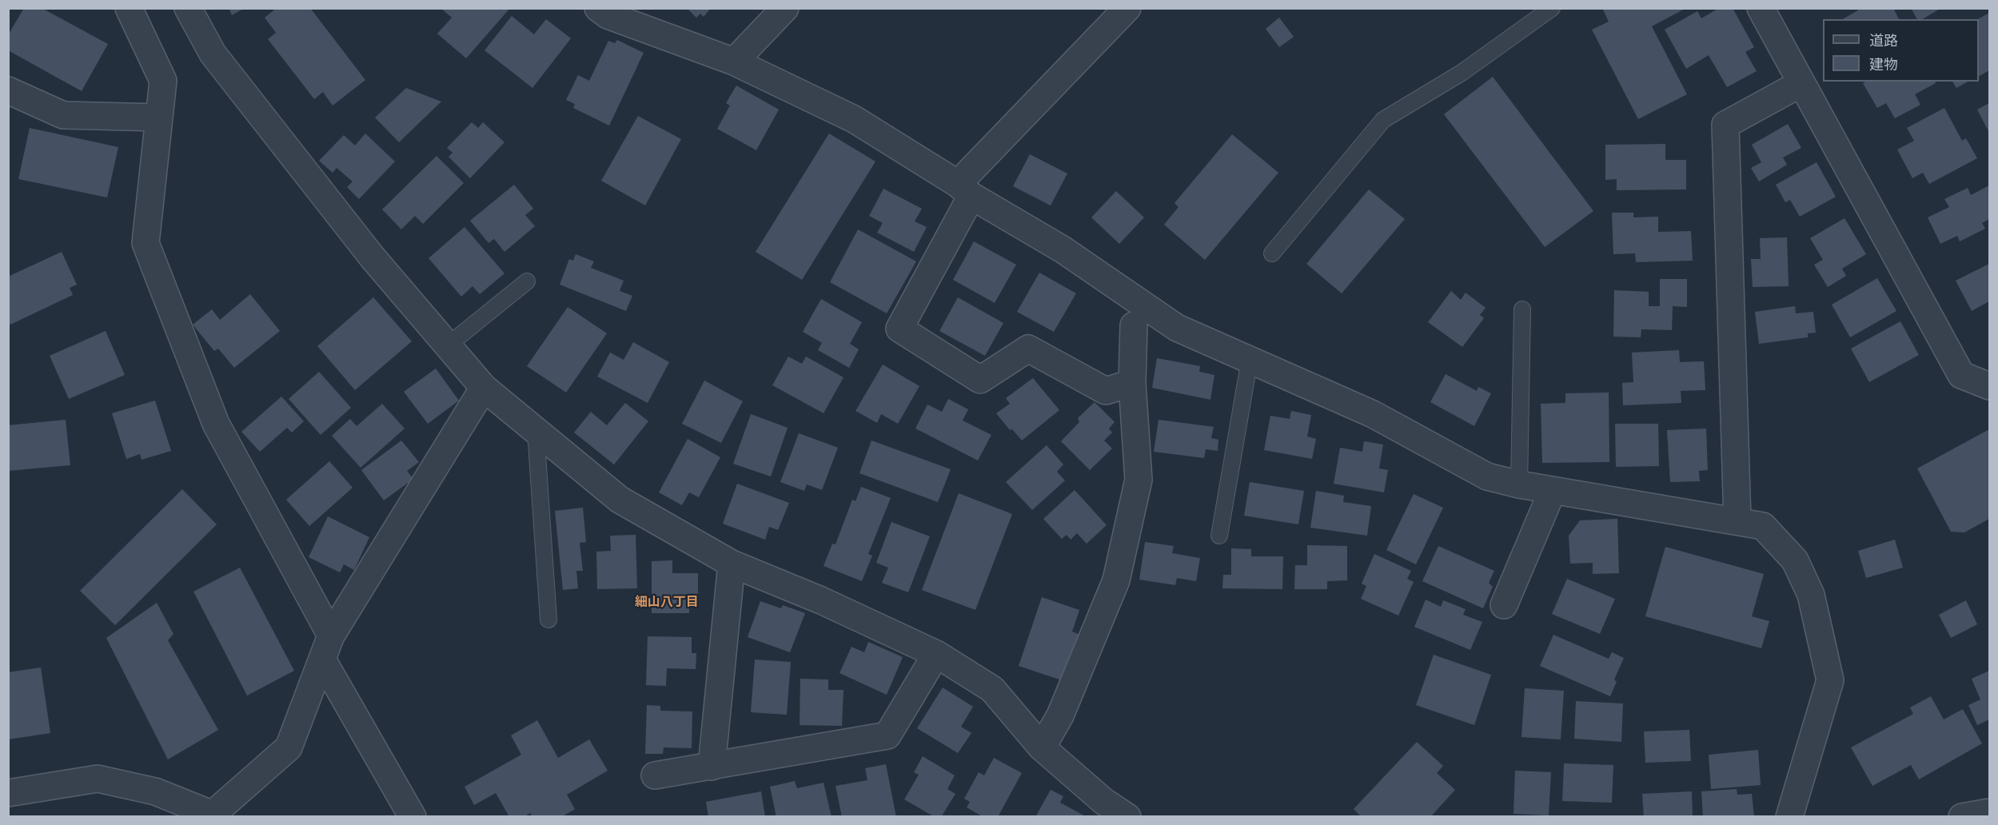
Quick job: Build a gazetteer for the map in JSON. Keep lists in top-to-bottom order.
{
  "districts": ["細山八丁目"],
  "legend": ["道路", "建物"]
}
